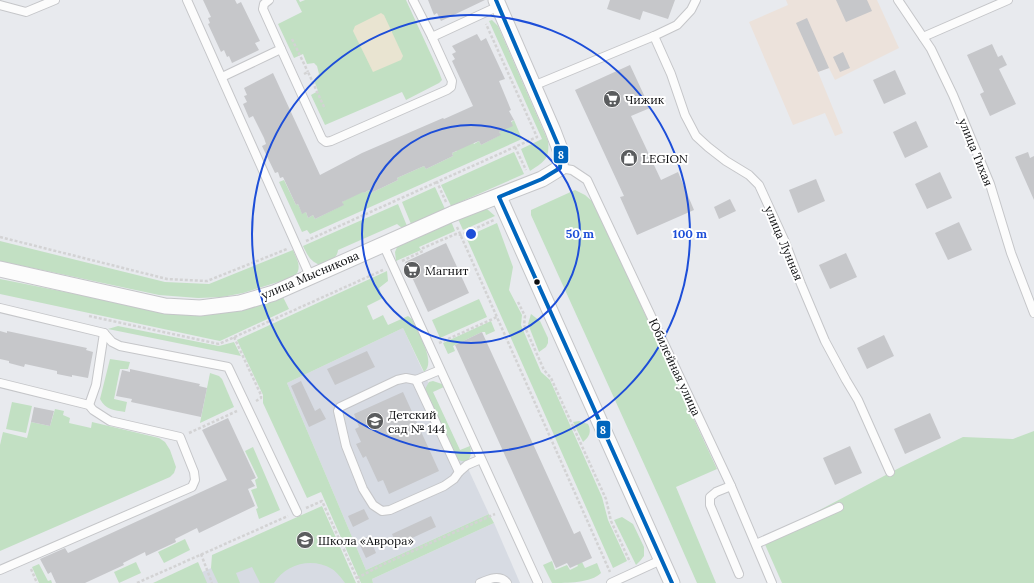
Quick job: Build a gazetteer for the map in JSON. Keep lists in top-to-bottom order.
{
  "streets": {
    "street": ["улица Мысникова"],
    "lane": ["улица Тихая", "улица Лунная", "Юбилейная улица"]
  },
  "crossings": [
    ["улица Мысникова", "Юбилейная улица"]
  ],
  "places": {
    "supermarket": ["Чижик", "Магнит"],
    "shop": ["LEGION"],
    "school or university": ["Детский сад № 144", "Школа «Аврора»"]
  },
  "lines": ["transit line 8"],
  "rings": ["50 m", "100 m"]
}
